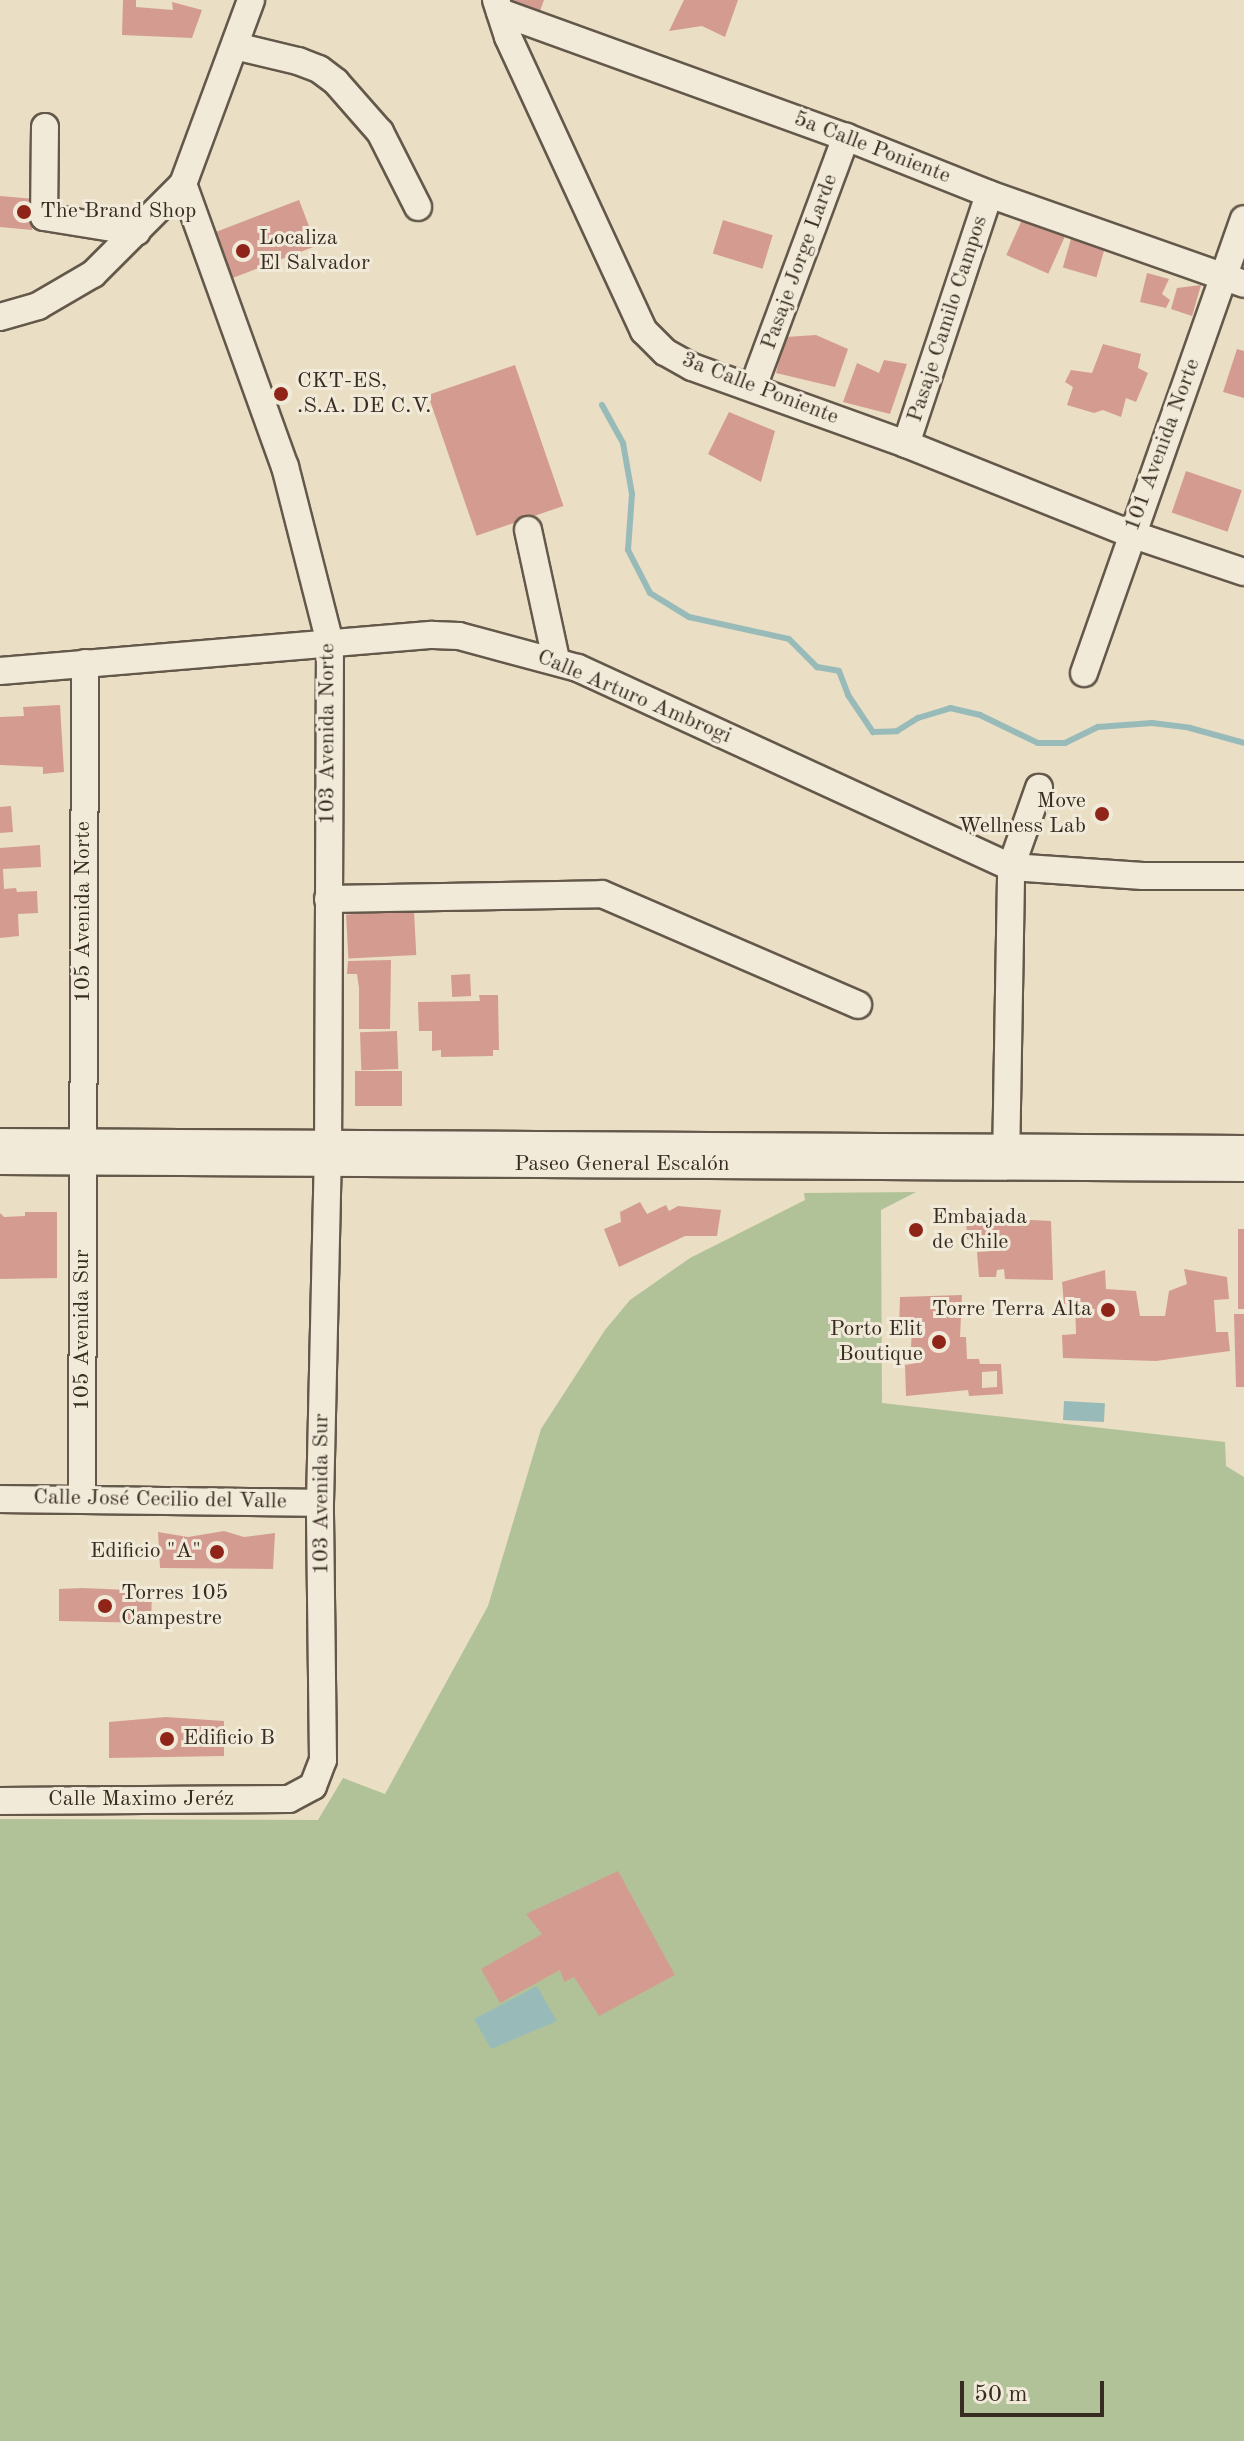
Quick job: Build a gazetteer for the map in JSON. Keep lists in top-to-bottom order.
{
  "streets": {
    "street": [
      "5a Calle Poniente",
      "Pasaje Jorge Larde",
      "Pasaje Camilo Campos",
      "3a Calle Poniente",
      "101 Avenida Norte",
      "Calle Arturo Ambrogi",
      "103 Avenida Norte",
      "105 Avenida Norte",
      "Paseo General Escalón",
      "105 Avenida Sur",
      "103 Avenida Sur",
      "Calle José Cecilio del Valle",
      "Calle Maximo Jeréz"
    ]
  },
  "crossings": [
    ["5a Calle Poniente", "Pasaje Jorge Larde"],
    ["5a Calle Poniente", "Pasaje Camilo Campos"],
    ["5a Calle Poniente", "3a Calle Poniente"],
    ["5a Calle Poniente", "101 Avenida Norte"],
    ["Pasaje Jorge Larde", "3a Calle Poniente"],
    ["Pasaje Camilo Campos", "3a Calle Poniente"],
    ["3a Calle Poniente", "101 Avenida Norte"],
    ["Calle Arturo Ambrogi", "103 Avenida Norte"],
    ["Calle Arturo Ambrogi", "105 Avenida Norte"],
    ["103 Avenida Norte", "Paseo General Escalón"],
    ["103 Avenida Norte", "103 Avenida Sur"],
    ["105 Avenida Norte", "Paseo General Escalón"],
    ["105 Avenida Norte", "105 Avenida Sur"],
    ["Paseo General Escalón", "105 Avenida Sur"],
    ["Paseo General Escalón", "103 Avenida Sur"],
    ["105 Avenida Sur", "Calle José Cecilio del Valle"],
    ["103 Avenida Sur", "Calle José Cecilio del Valle"],
    ["103 Avenida Sur", "Calle Maximo Jeréz"]
  ],
  "places": [
    "The Brand Shop",
    "Localiza El Salvador",
    "CKT-ES, .S.A. DE C.V.",
    "Move Wellness Lab",
    "Embajada de Chile",
    "Torre Terra Alta",
    "Porto Elit Boutique",
    "Edificio \"A\"",
    "Torres 105 Campestre",
    "Edificio B"
  ],
  "scale_bar": "50 m"
}
